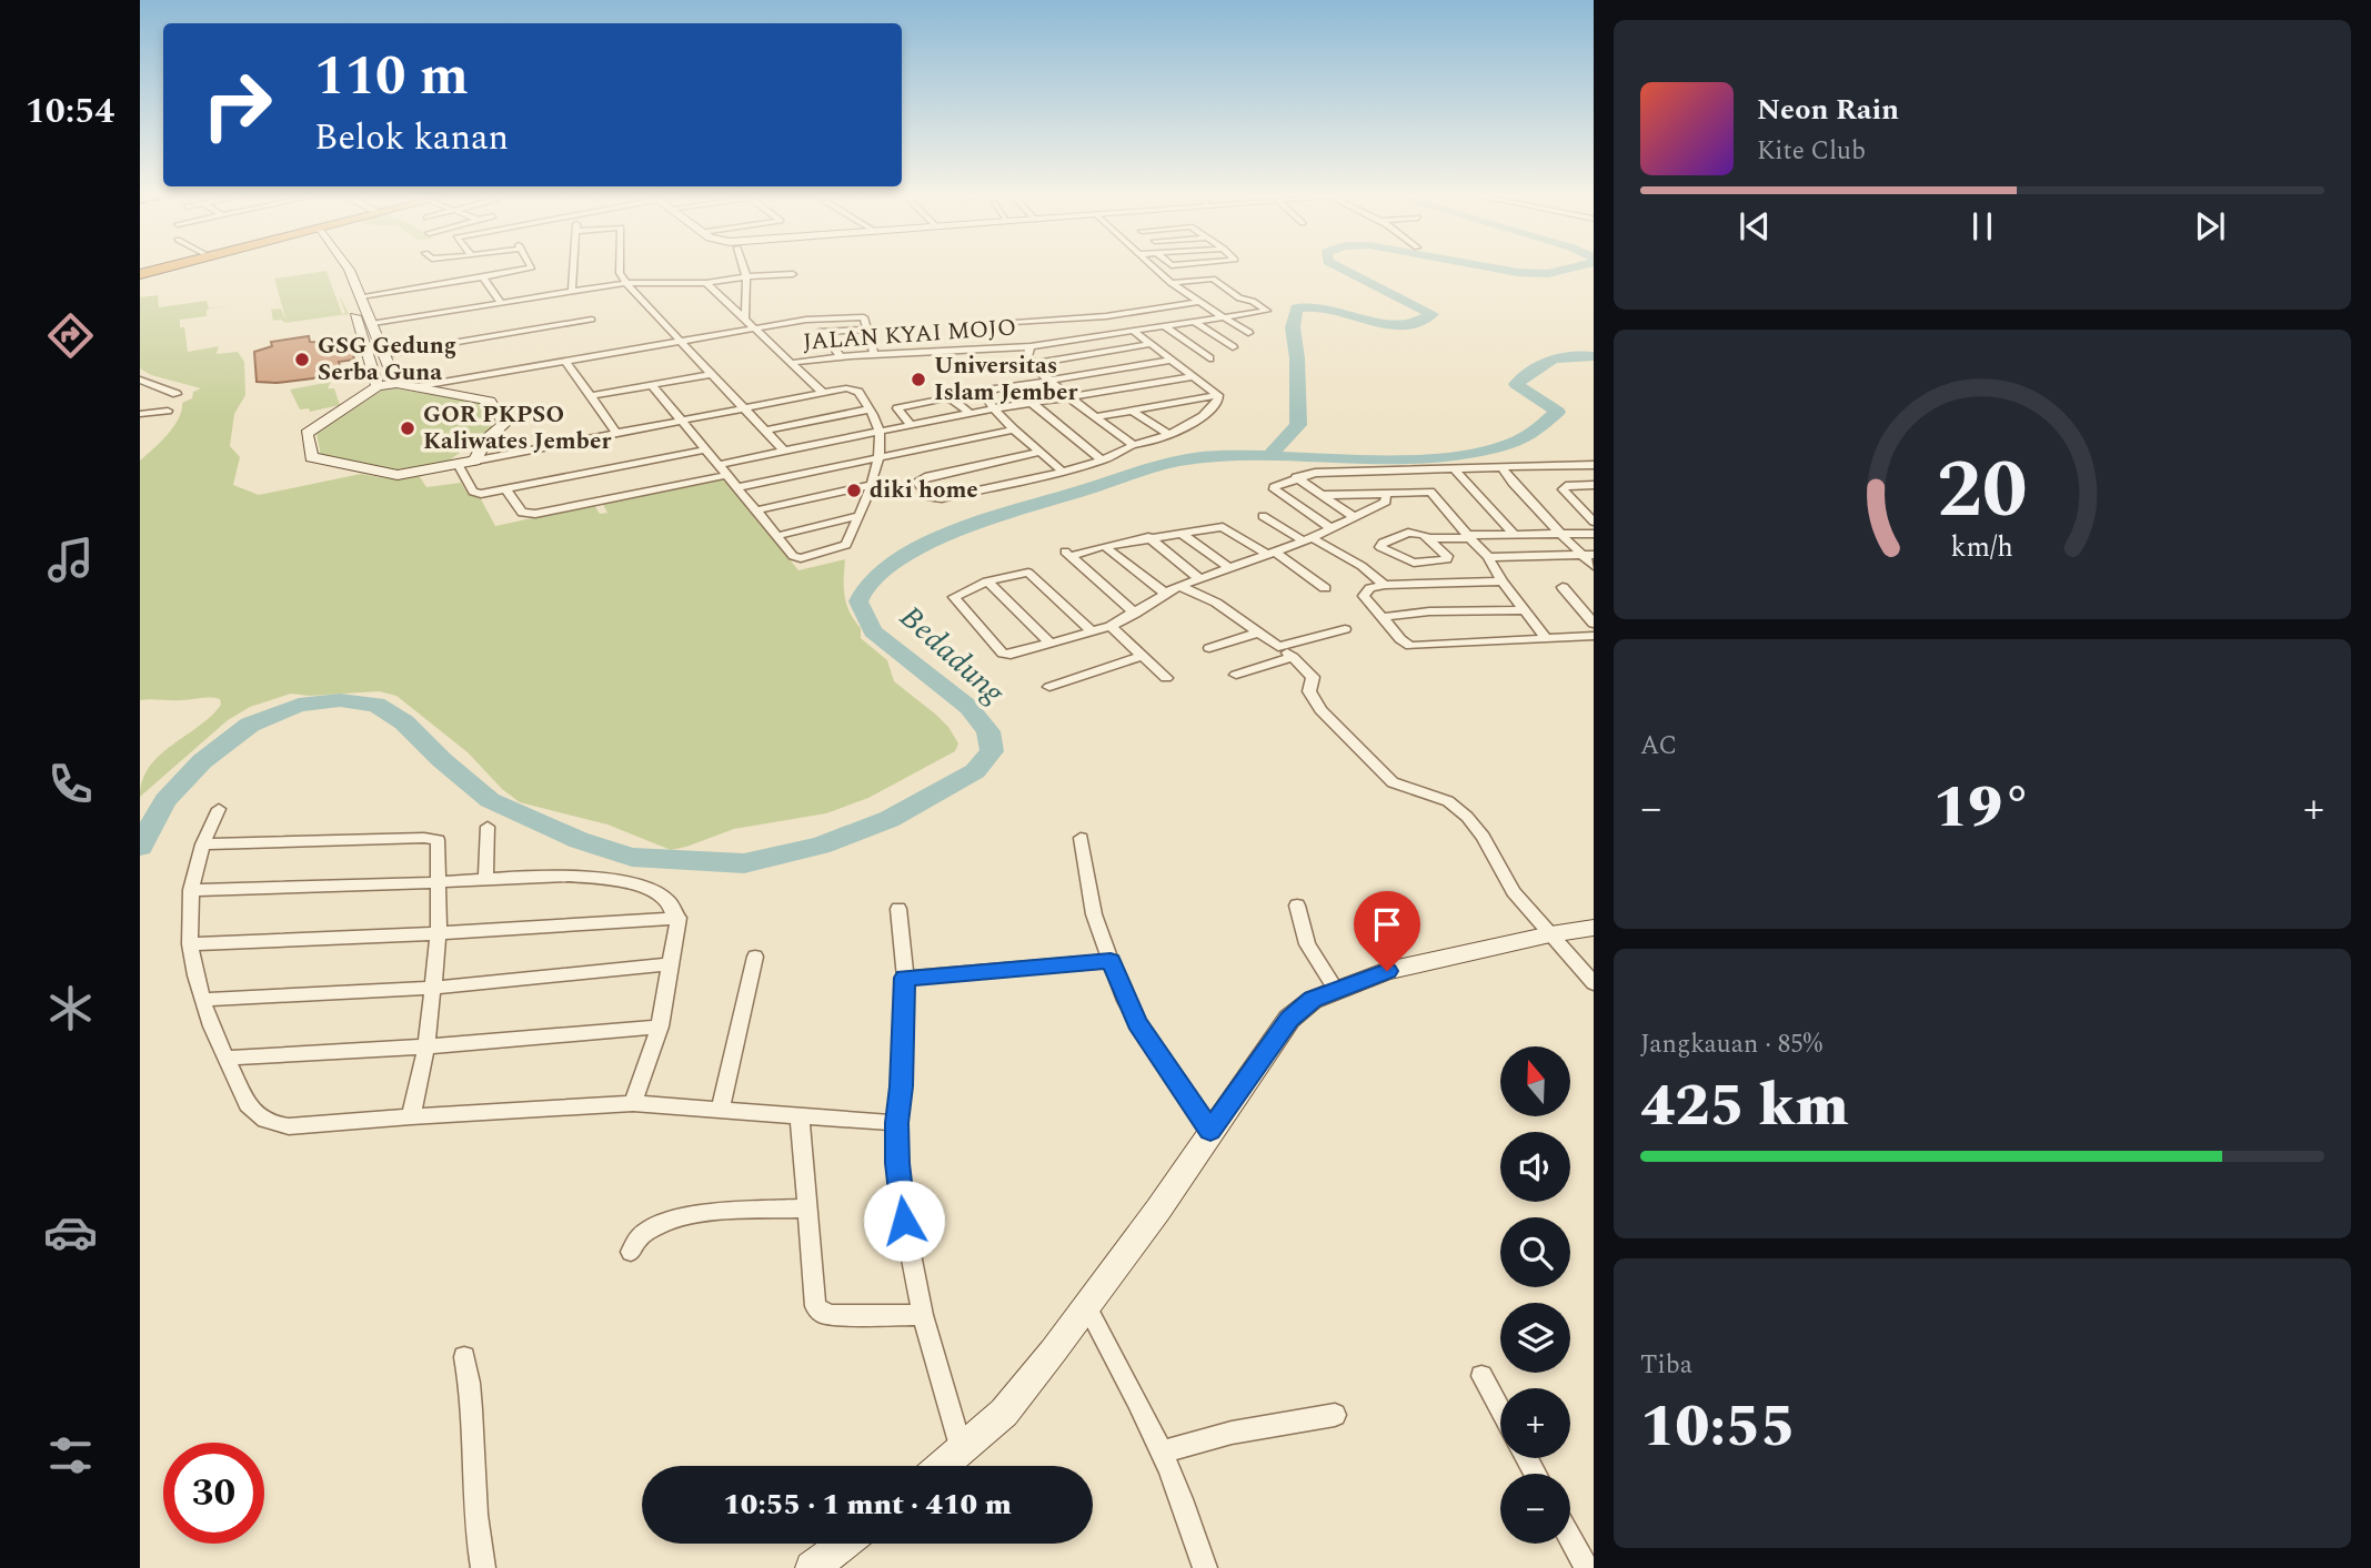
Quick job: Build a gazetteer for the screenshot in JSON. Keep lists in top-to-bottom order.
{
  "streets": {
    "street": ["JALAN KYAI MOJO"]
  },
  "water": ["Bedadung"],
  "places": [
    "GSG Gedung Serba Guna",
    "Universitas Islam Jember",
    "GOR PKPSO Kaliwates Jember",
    "diki home"
  ],
  "north": "top",
  "page": {
    "tabs": "10:54",
    "turn": ["110 m", "Belok kanan"],
    "song": ["Neon Rain", "Kite Club"],
    "tile": [
      "AC",
      ["Jangkauan · 85%", "425 km"],
      ["Tiba", "10:55"]
    ],
    "heat": ["−", "19°", "+"],
    "map_buttons": ["+", "−"],
    "limit": "30",
    "trip": "10:55 · 1 mnt · 410 m",
    "gauge": ["20", "km/h"]
  }
}
